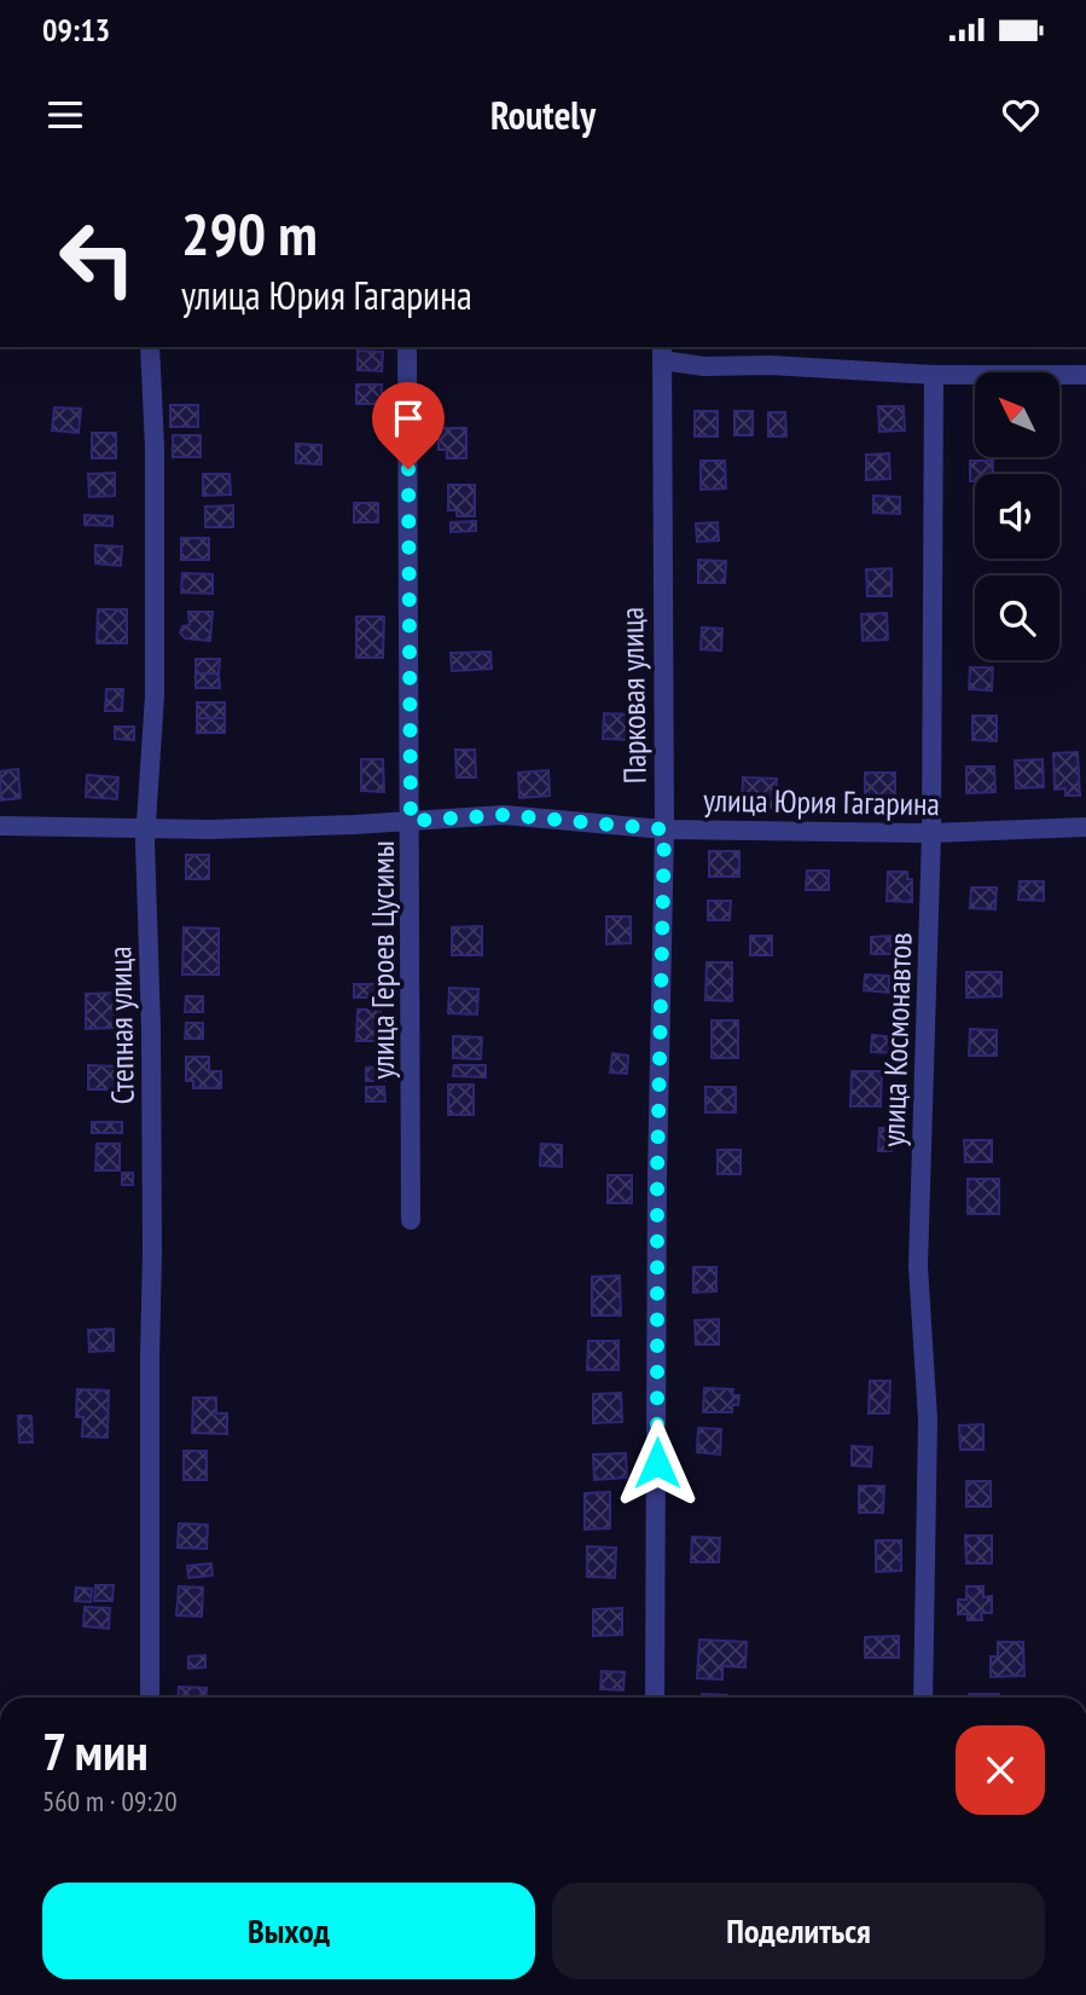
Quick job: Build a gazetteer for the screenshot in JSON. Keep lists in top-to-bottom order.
{
  "streets": {
    "street": [
      "Парковая улица",
      "улица Юрия Гагарина",
      "улица Героев Цусимы",
      "Степная улица",
      "улица Космонавтов"
    ]
  },
  "crossings": [
    ["Парковая улица", "улица Юрия Гагарина"],
    ["улица Юрия Гагарина", "улица Героев Цусимы"],
    ["улица Юрия Гагарина", "Степная улица"],
    ["улица Юрия Гагарина", "улица Космонавтов"]
  ],
  "north": "top left",
  "page": {
    "status": "09:13",
    "header": "Routely",
    "turn": ["290 m", "улица Юрия Гагарина"],
    "heading": ["7 мин", "560 m · 09:20"],
    "buttons": ["Выход", "Поделиться"]
  }
}
